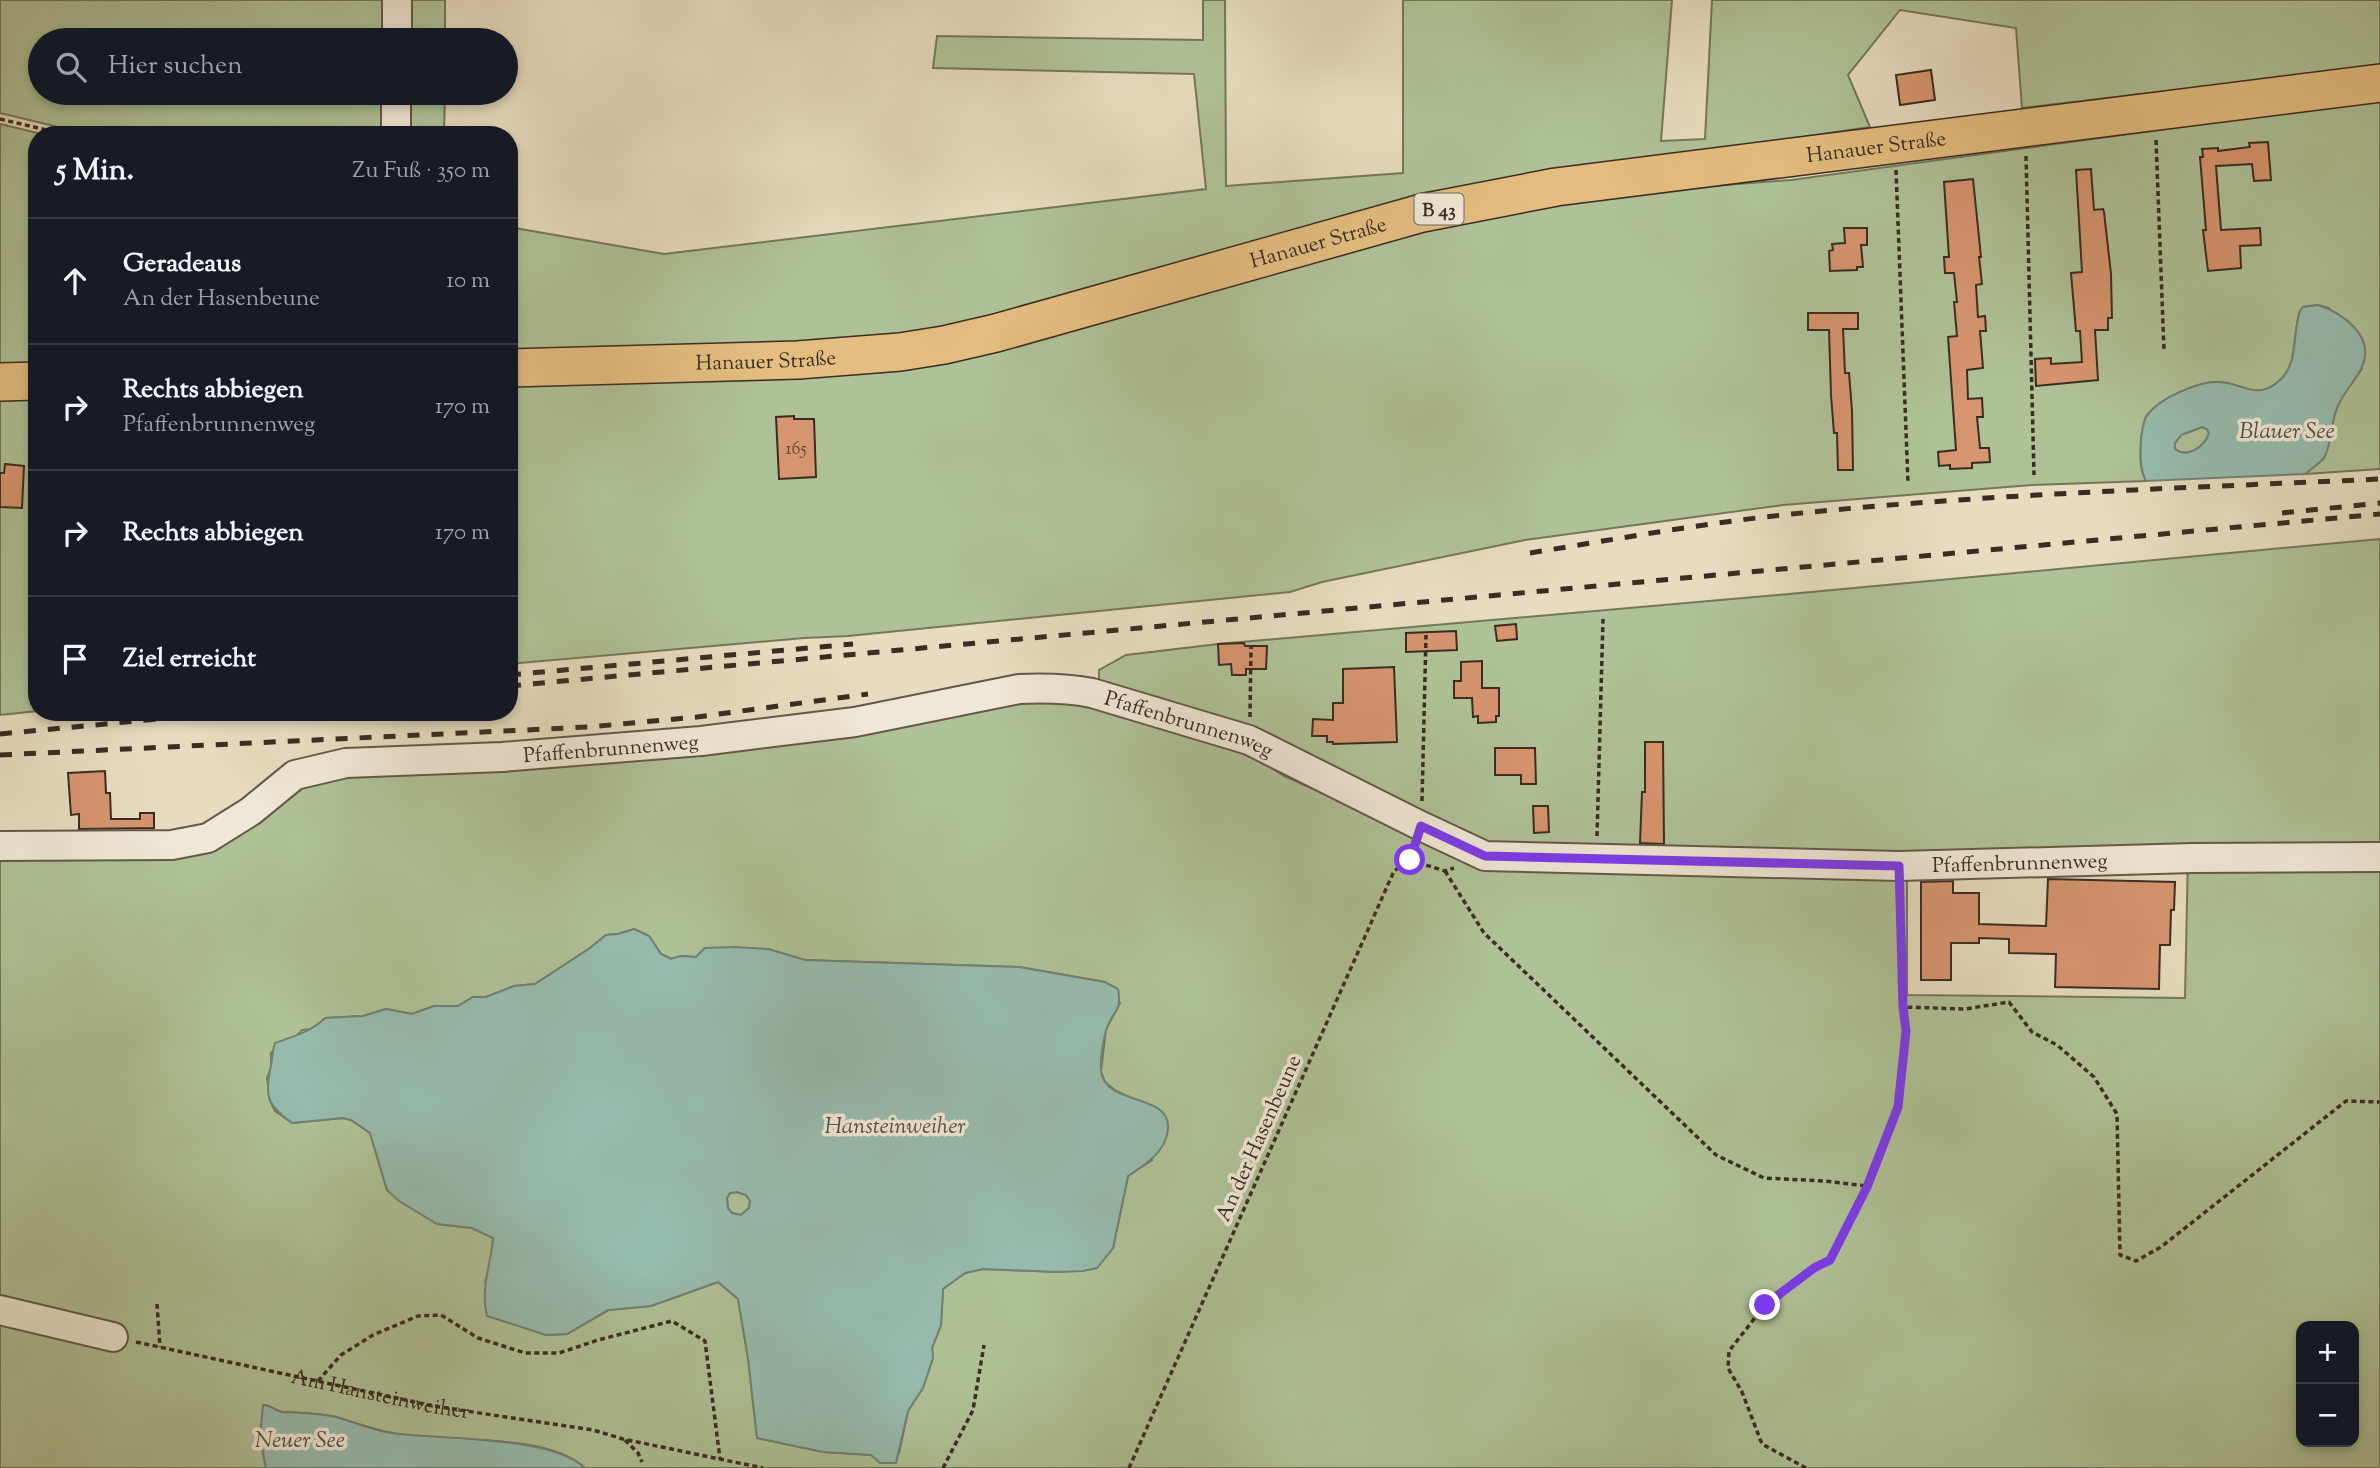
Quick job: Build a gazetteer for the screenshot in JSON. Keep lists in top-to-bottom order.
{
  "streets": {
    "main road": ["Hanauer Straße", "B 43"],
    "lane": ["Pfaffenbrunnenweg"],
    "path": ["An der Hasenbeune", "Am Hansteinweiher"]
  },
  "crossings": [
    ["Pfaffenbrunnenweg", "An der Hasenbeune"]
  ],
  "water": ["Blauer See", "Hansteinweiher", "Neuer See"],
  "house_numbers": ["165"],
  "page": {
    "search": "Hier suchen",
    "heading": ["5 Min.", "Zu Fuß · 350 m"],
    "list": [
      ["Geradeaus", "An der Hasenbeune", "10 m"],
      ["Rechts abbiegen", "Pfaffenbrunnenweg", "170 m"],
      ["Rechts abbiegen", "170 m"],
      "Ziel erreicht"
    ],
    "map_buttons": ["+", "−"]
  }
}
